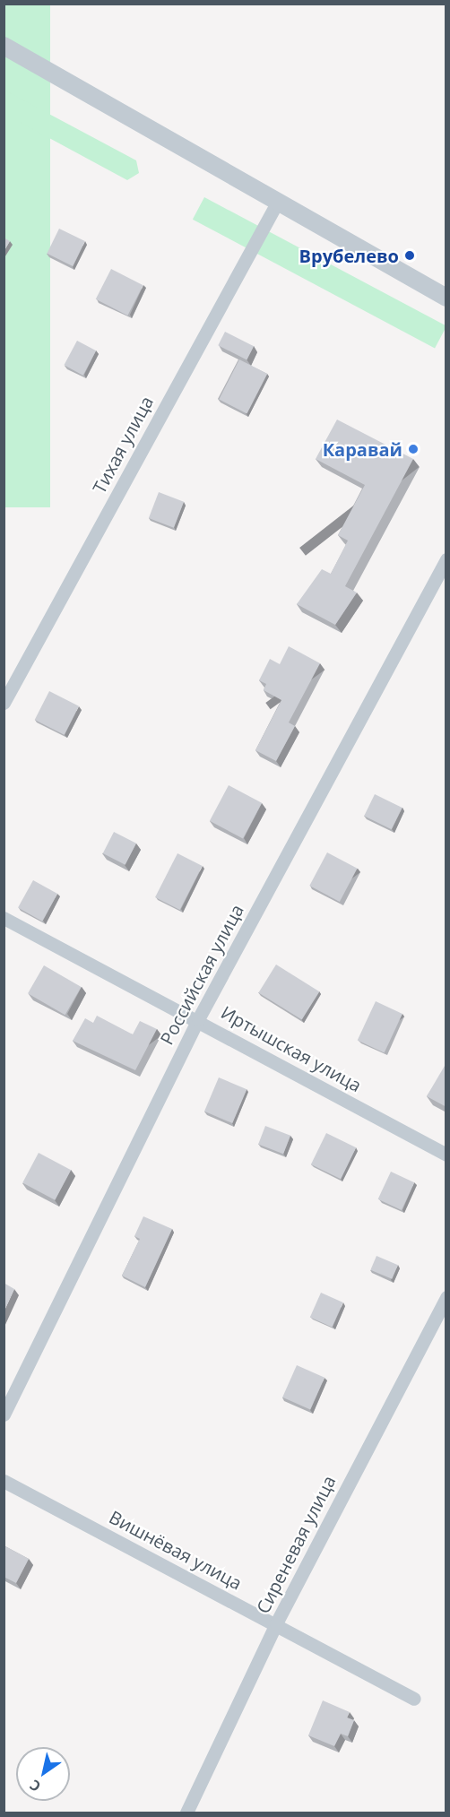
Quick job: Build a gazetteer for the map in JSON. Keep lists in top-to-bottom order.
{
  "streets": {
    "street": [
      "Тихая улица",
      "Российская улица",
      "Иртышская улица",
      "Сиреневая улица",
      "Вишнёвая улица"
    ]
  },
  "crossings": [
    ["Российская улица", "Иртышская улица"],
    ["Сиреневая улица", "Вишнёвая улица"]
  ],
  "places": ["Врубелево", "Каравай"],
  "north": "bottom left"
}
